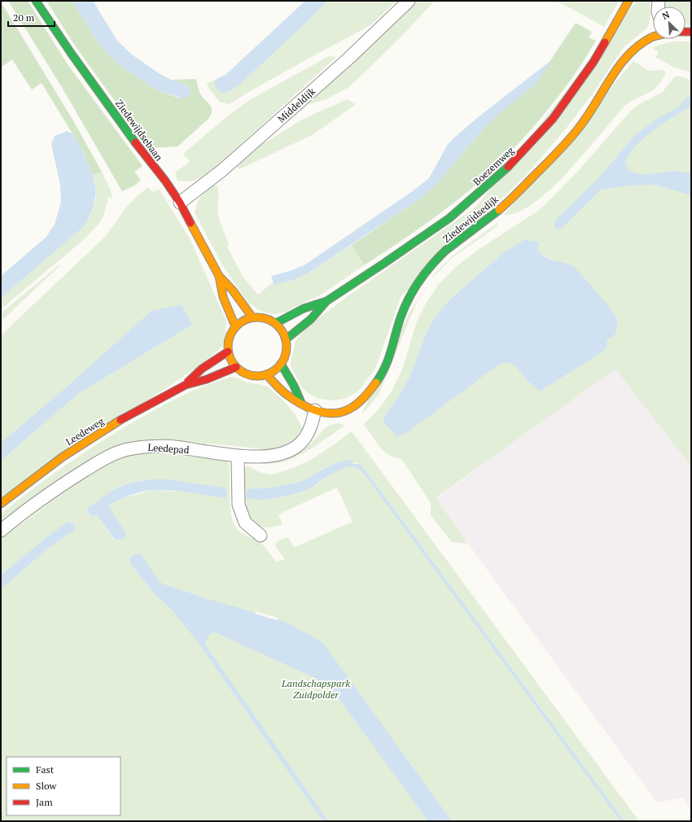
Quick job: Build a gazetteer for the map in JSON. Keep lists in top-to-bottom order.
{
  "streets": {
    "street": [
      "Middeldijk",
      "Ziedewijdsebaan",
      "Boezemweg",
      "Ziedewijdsedijk",
      "Leedeweg",
      "Leedepad"
    ]
  },
  "crossings": [
    ["Middeldijk", "Ziedewijdsebaan"],
    ["Ziedewijdsebaan", "Boezemweg"],
    ["Ziedewijdsebaan", "Ziedewijdsedijk"],
    ["Ziedewijdsebaan", "Leedeweg"],
    ["Boezemweg", "Ziedewijdsedijk"],
    ["Boezemweg", "Leedeweg"],
    ["Ziedewijdsedijk", "Leedeweg"],
    ["Ziedewijdsedijk", "Leedepad"]
  ],
  "parks": ["Landschapspark Zuidpolder"],
  "legend": ["Fast", "Slow", "Jam"],
  "scale_bar": "20 m",
  "north": "top left"
}
